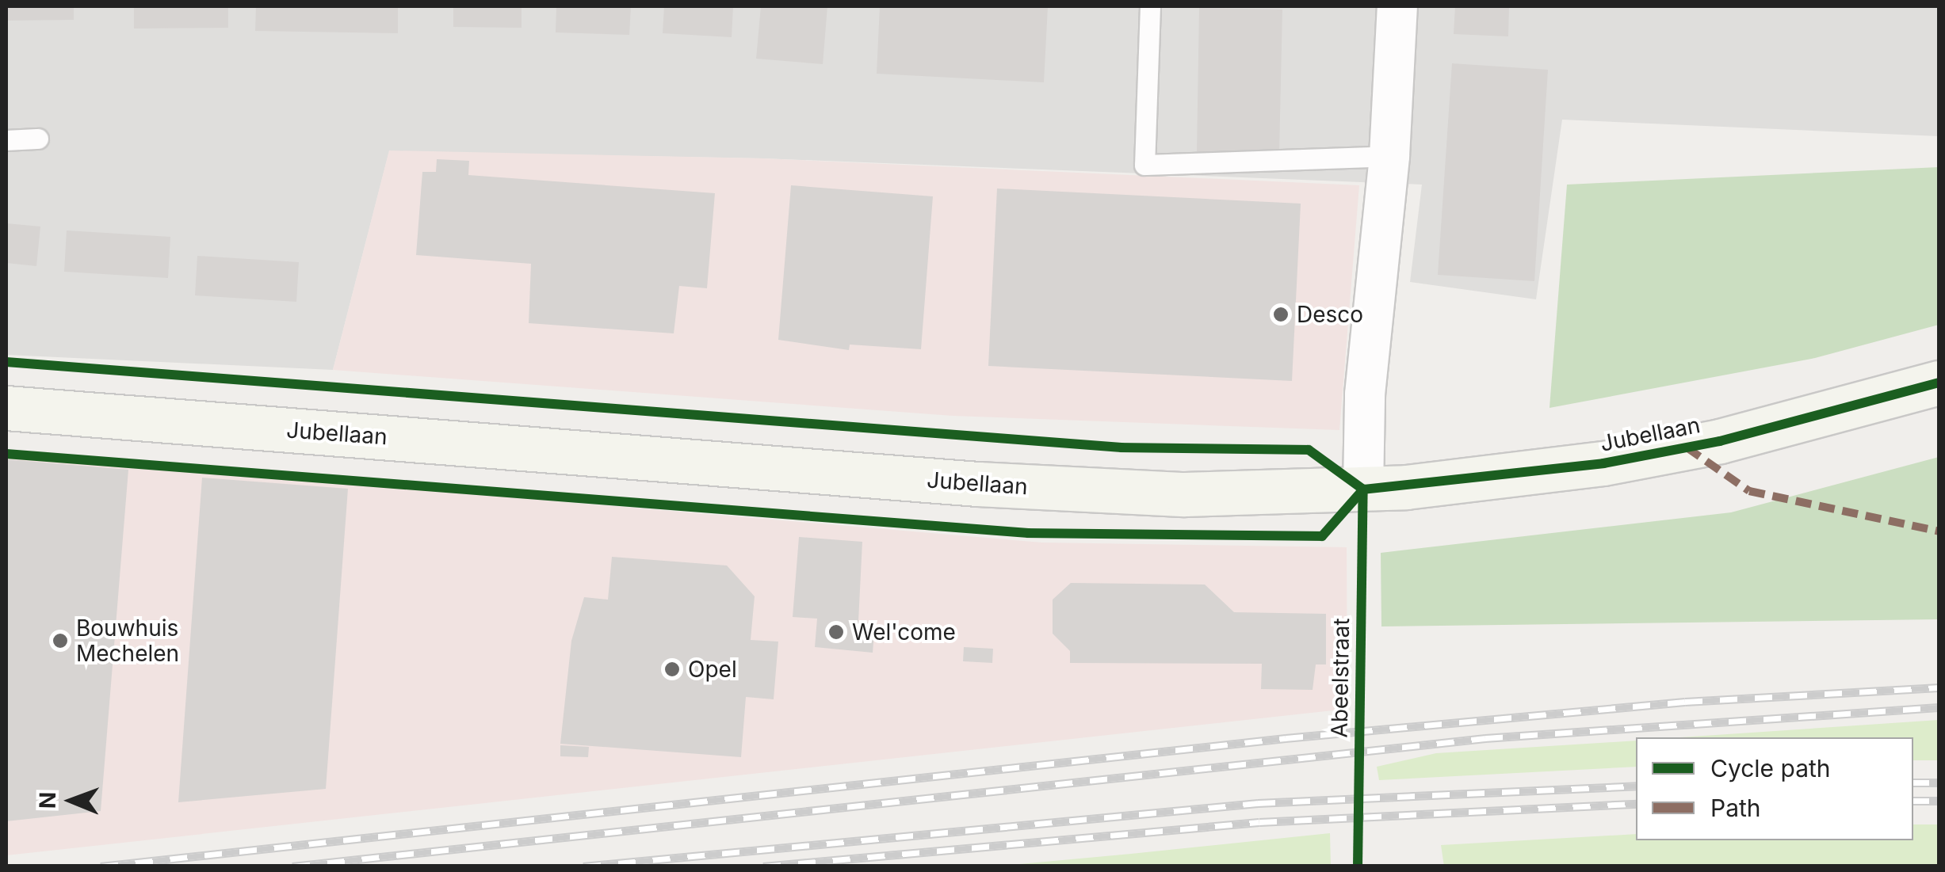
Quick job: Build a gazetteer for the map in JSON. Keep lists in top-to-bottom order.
{
  "streets": {
    "main road": ["Jubellaan"],
    "cycle path": ["Abeelstraat"]
  },
  "places": [
    "Desco",
    "Wel'come",
    "Bouwhuis Mechelen",
    "Opel"
  ],
  "legend": ["Cycle path", "Path"],
  "north": "left"
}
